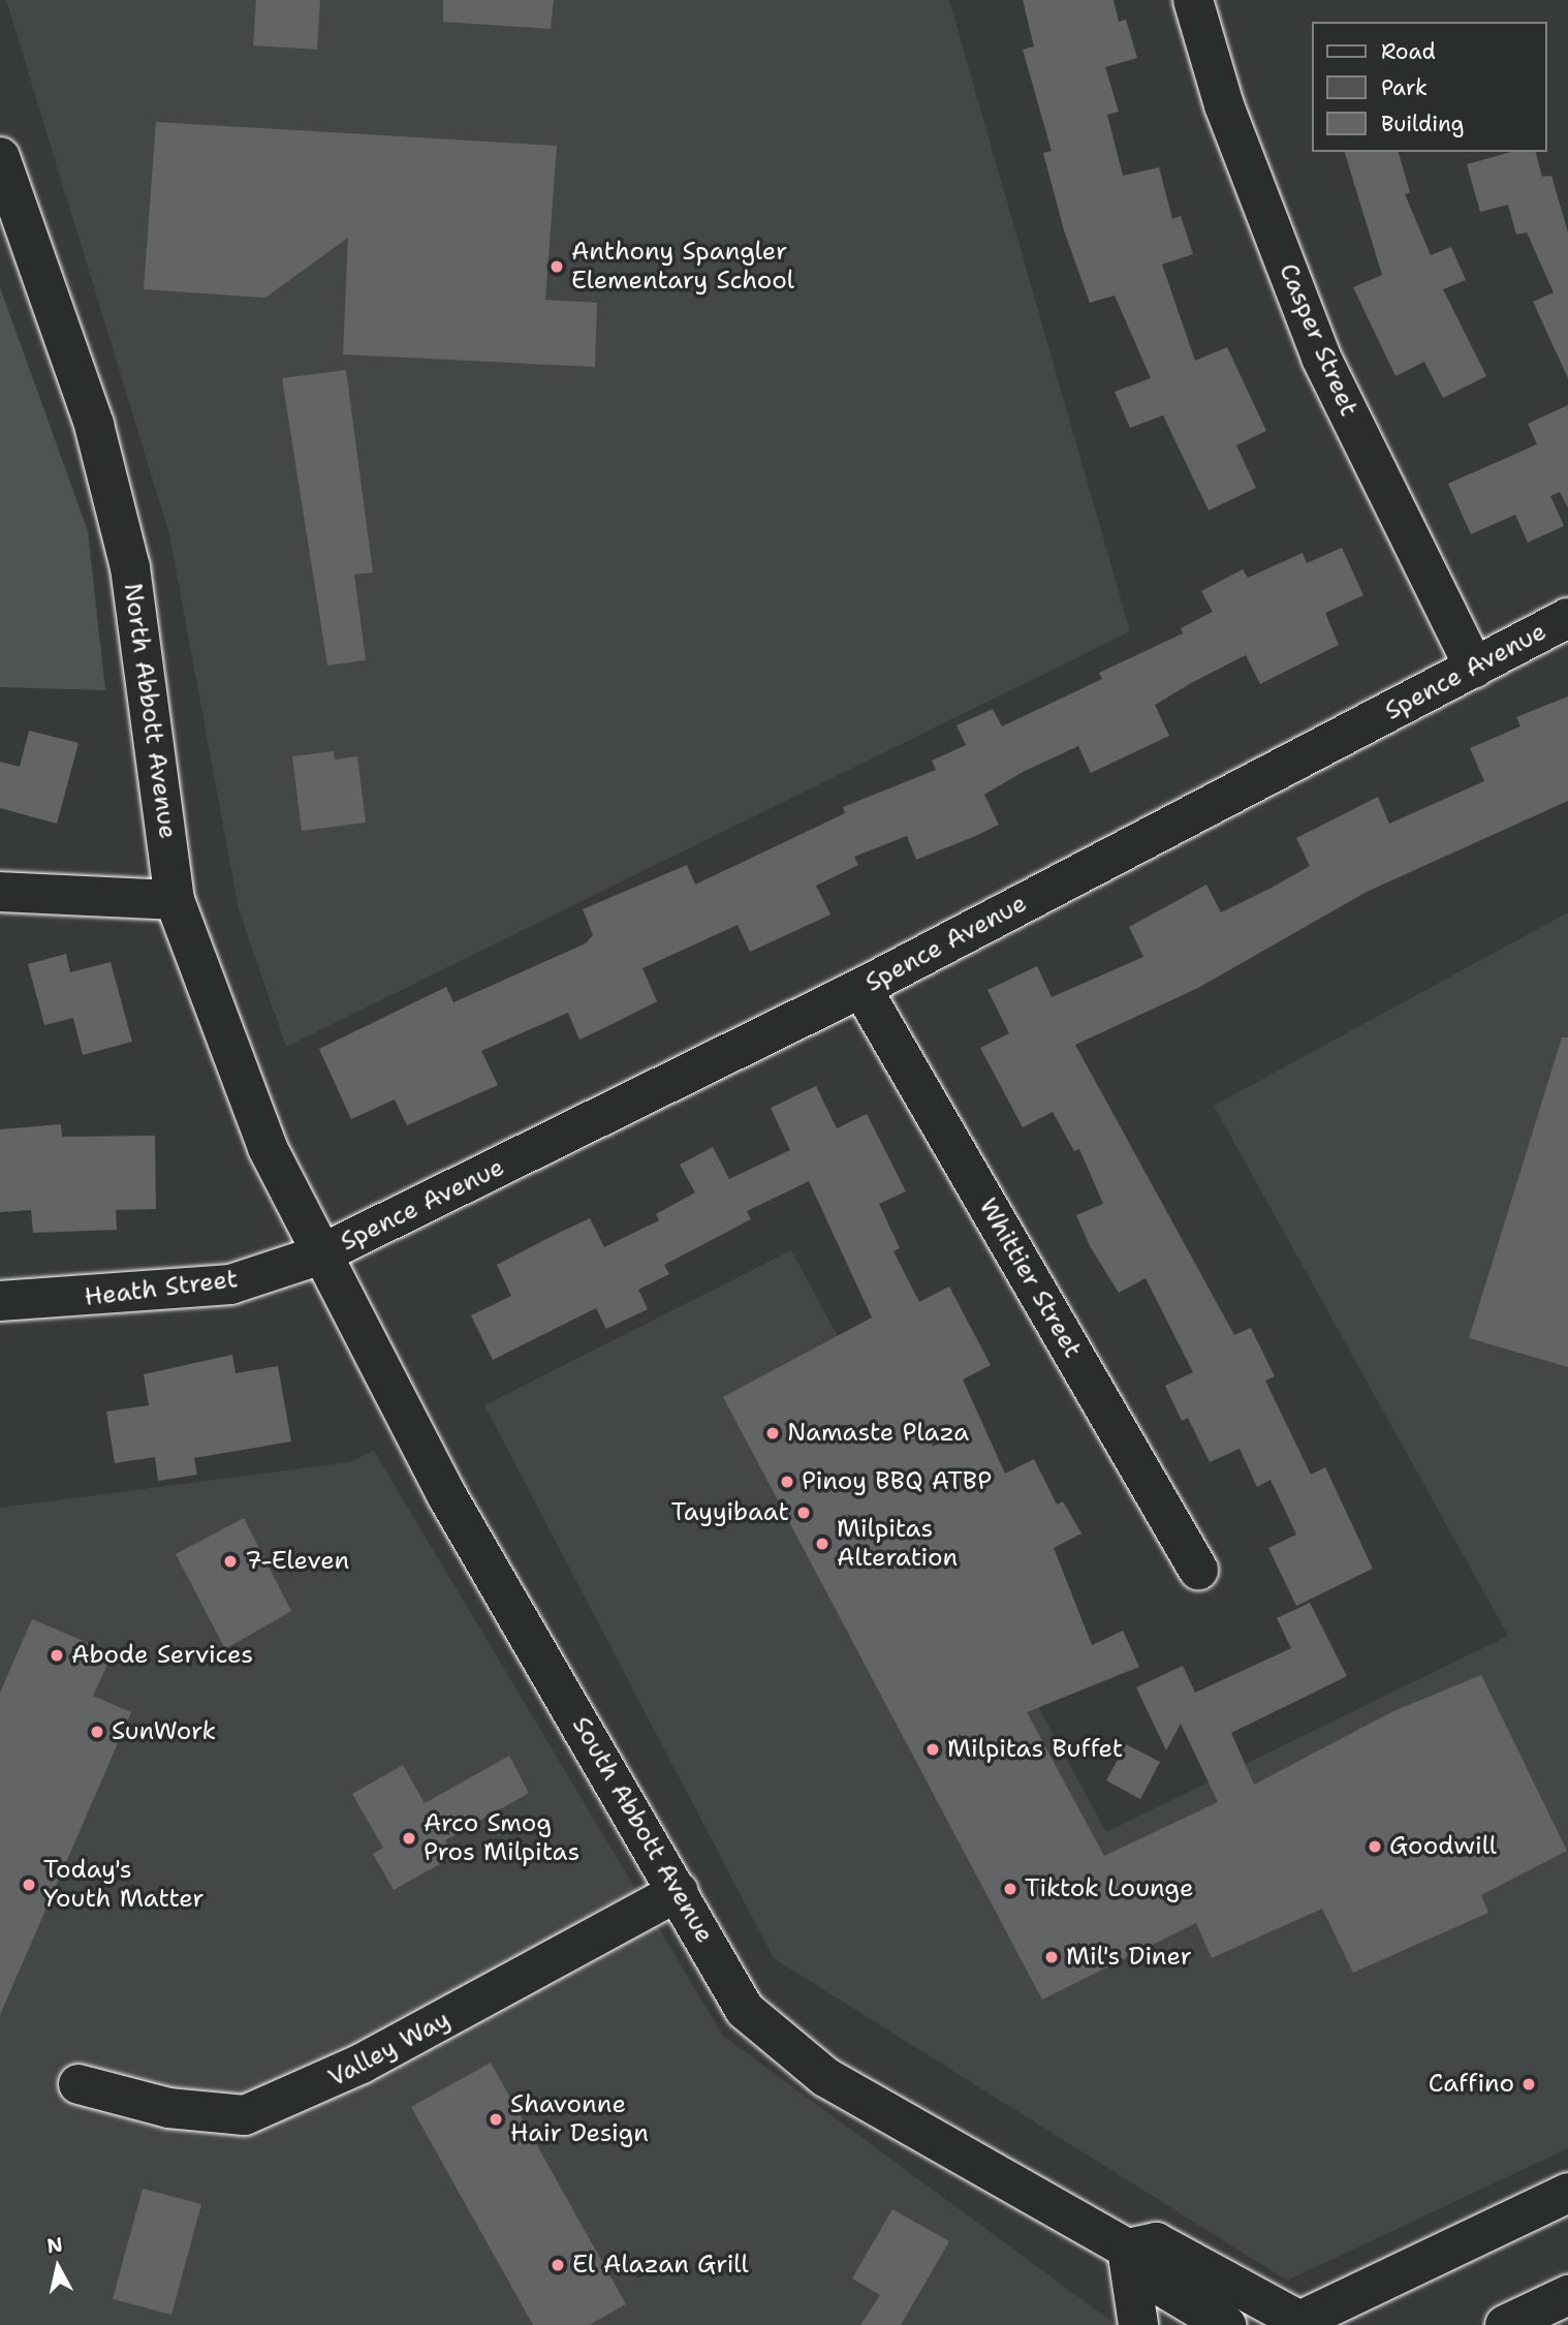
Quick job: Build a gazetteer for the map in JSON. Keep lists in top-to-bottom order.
{
  "streets": {
    "main road": [
      "Casper Street",
      "Spence Avenue",
      "North Abbott Avenue",
      "Whittier Street",
      "Heath Street",
      "South Abbott Avenue",
      "Valley Way"
    ]
  },
  "crossings": [
    ["Casper Street", "Spence Avenue"],
    ["Spence Avenue", "North Abbott Avenue"],
    ["Spence Avenue", "Whittier Street"],
    ["Spence Avenue", "Heath Street"],
    ["Spence Avenue", "South Abbott Avenue"],
    ["North Abbott Avenue", "Heath Street"],
    ["North Abbott Avenue", "South Abbott Avenue"],
    ["Heath Street", "South Abbott Avenue"],
    ["South Abbott Avenue", "Valley Way"]
  ],
  "places": [
    "Anthony Spangler Elementary School",
    "Namaste Plaza",
    "Pinoy BBQ ATBP",
    "Tayyibaat",
    "Milpitas Alteration",
    "7-Eleven",
    "Abode Services",
    "SunWork",
    "Milpitas Buffet",
    "Arco Smog Pros Milpitas",
    "Goodwill",
    "Today's Youth Matter",
    "Tiktok Lounge",
    "Mil's Diner",
    "Caffino",
    "Shavonne Hair Design",
    "El Alazan Grill"
  ],
  "legend": ["Road", "Park", "Building"],
  "north": "top"
}
